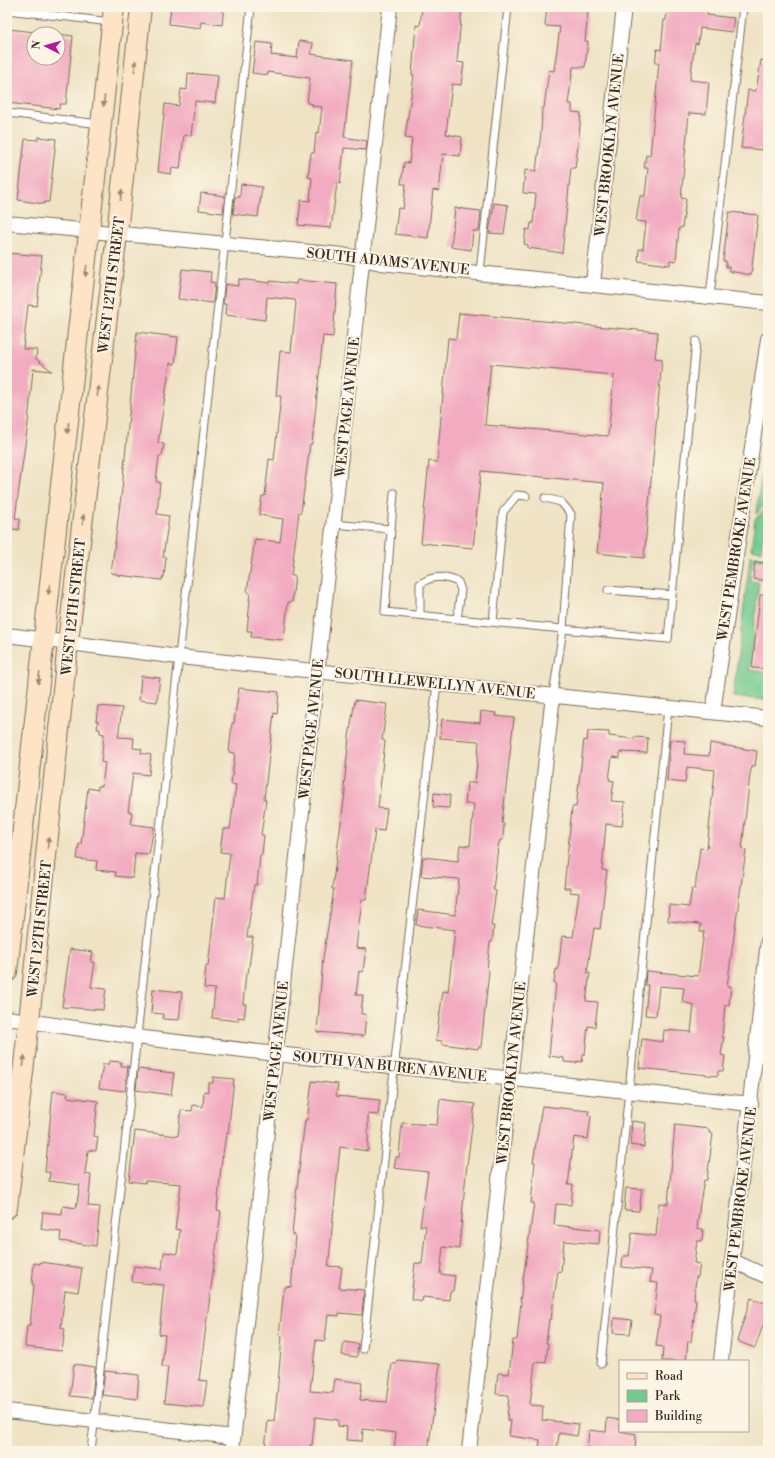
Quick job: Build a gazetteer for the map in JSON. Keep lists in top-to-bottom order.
{
  "streets": {
    "main road": ["WEST 12TH STREET"],
    "street": [
      "WEST BROOKLYN AVENUE",
      "SOUTH ADAMS AVENUE",
      "WEST PAGE AVENUE",
      "WEST PEMBROKE AVENUE",
      "SOUTH LLEWELLYN AVENUE",
      "SOUTH VAN BUREN AVENUE"
    ]
  },
  "crossings": [
    ["WEST BROOKLYN AVENUE", "SOUTH ADAMS AVENUE"],
    ["WEST BROOKLYN AVENUE", "SOUTH LLEWELLYN AVENUE"],
    ["WEST BROOKLYN AVENUE", "SOUTH VAN BUREN AVENUE"],
    ["SOUTH ADAMS AVENUE", "WEST 12TH STREET"],
    ["SOUTH ADAMS AVENUE", "WEST PAGE AVENUE"],
    ["WEST 12TH STREET", "SOUTH LLEWELLYN AVENUE"],
    ["WEST 12TH STREET", "SOUTH VAN BUREN AVENUE"],
    ["WEST PAGE AVENUE", "SOUTH LLEWELLYN AVENUE"],
    ["WEST PAGE AVENUE", "SOUTH VAN BUREN AVENUE"],
    ["WEST PEMBROKE AVENUE", "SOUTH LLEWELLYN AVENUE"],
    ["WEST PEMBROKE AVENUE", "SOUTH VAN BUREN AVENUE"]
  ],
  "legend": ["Road", "Park", "Building"],
  "north": "left"
}
